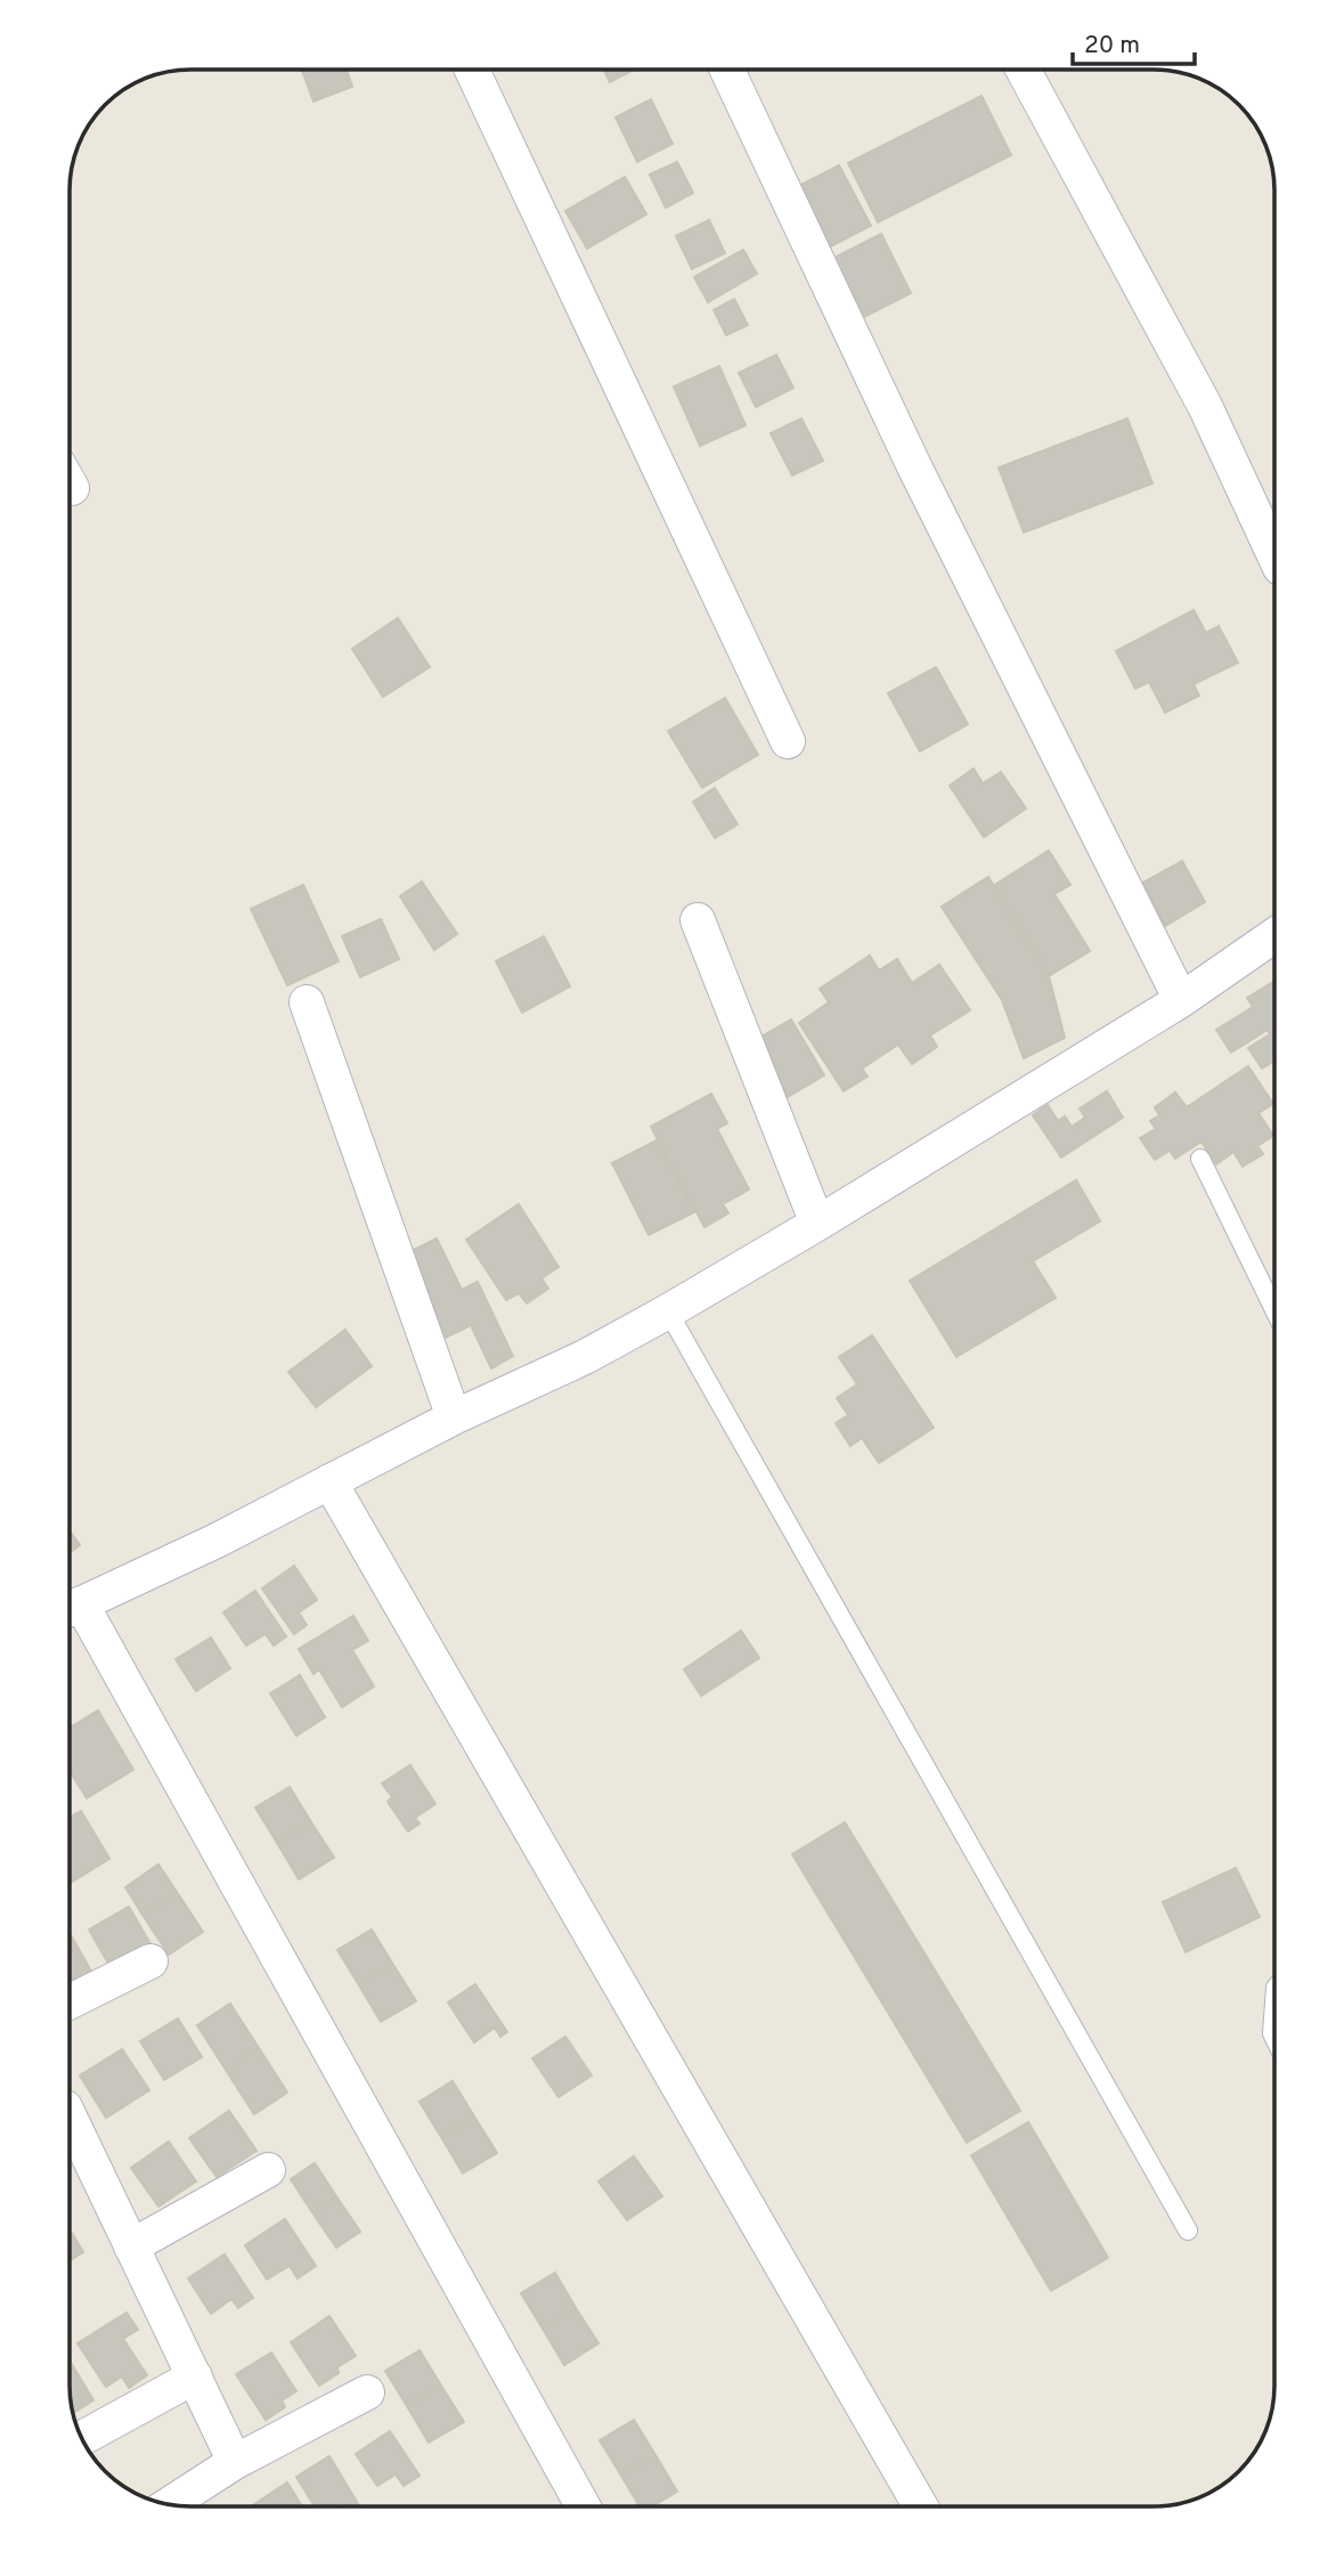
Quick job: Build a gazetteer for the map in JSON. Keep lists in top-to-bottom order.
{
  "scale_bar": "20 m"
}
